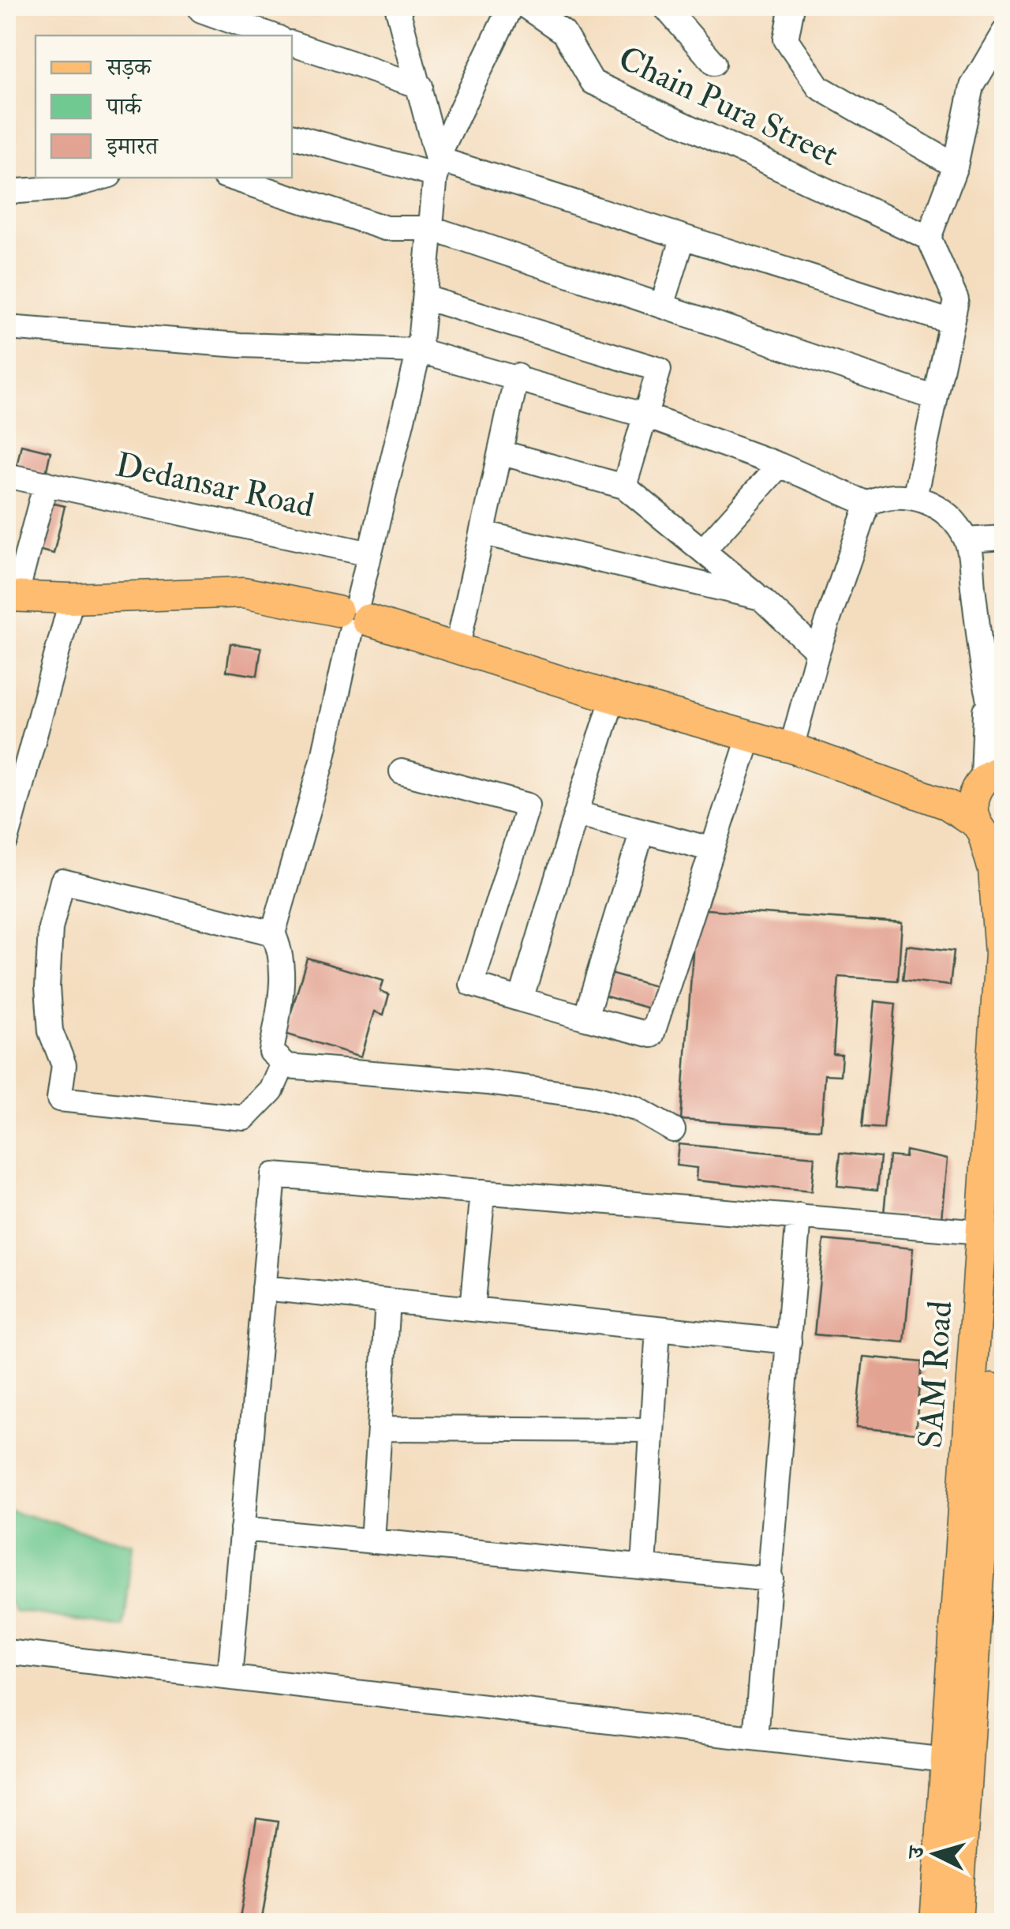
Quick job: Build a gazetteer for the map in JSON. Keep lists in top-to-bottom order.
{
  "streets": {
    "main road": ["SAM Road"],
    "street": ["Chain Pura Street", "Dedansar Road"]
  },
  "legend": ["सड़क", "पार्क", "इमारत"],
  "north": "left"
}
